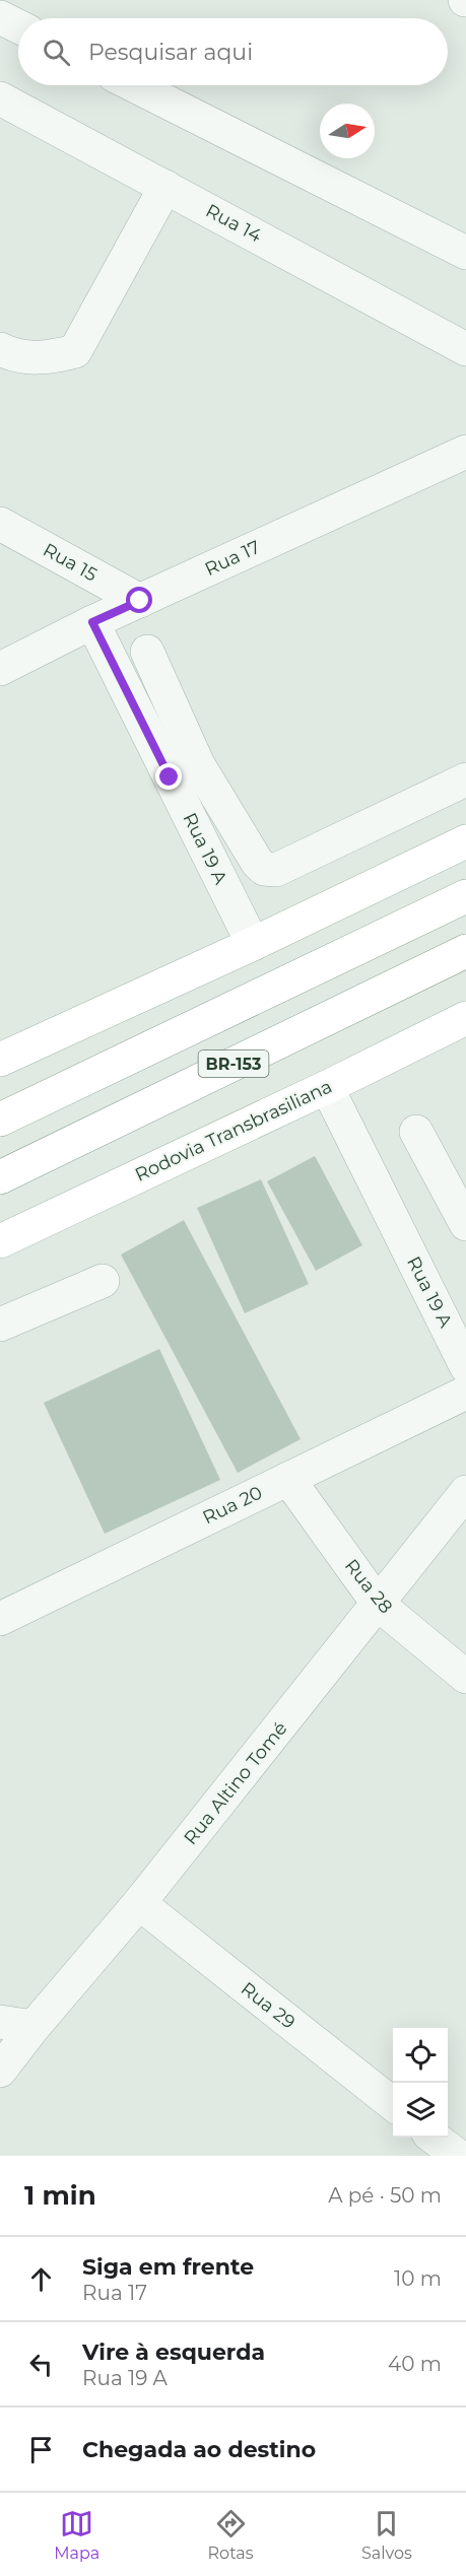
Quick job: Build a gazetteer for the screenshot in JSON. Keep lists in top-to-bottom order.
{
  "streets": {
    "main road": ["BR-153", "Rodovia Transbrasiliana"],
    "street": [
      "Rua 14",
      "Rua 17",
      "Rua 15",
      "Rua 19 A",
      "Rua 20",
      "Rua 28",
      "Rua Altino Tomé",
      "Rua 29"
    ]
  },
  "crossings": [
    ["Rua 17", "Rua 15"],
    ["Rua 17", "Rua 19 A"],
    ["Rua 19 A", "Rodovia Transbrasiliana"],
    ["Rua 20", "Rua 28"],
    ["Rua 28", "Rua Altino Tomé"],
    ["Rua Altino Tomé", "Rua 29"]
  ],
  "north": "right",
  "page": {
    "search": "Pesquisar aqui",
    "heading": ["1 min", "A pé · 50 m"],
    "list": [
      ["Siga em frente", "Rua 17", "10 m"],
      ["Vire à esquerda", "Rua 19 A", "40 m"],
      "Chegada ao destino"
    ],
    "nav": ["Mapa", "Rotas", "Salvos"]
  }
}
